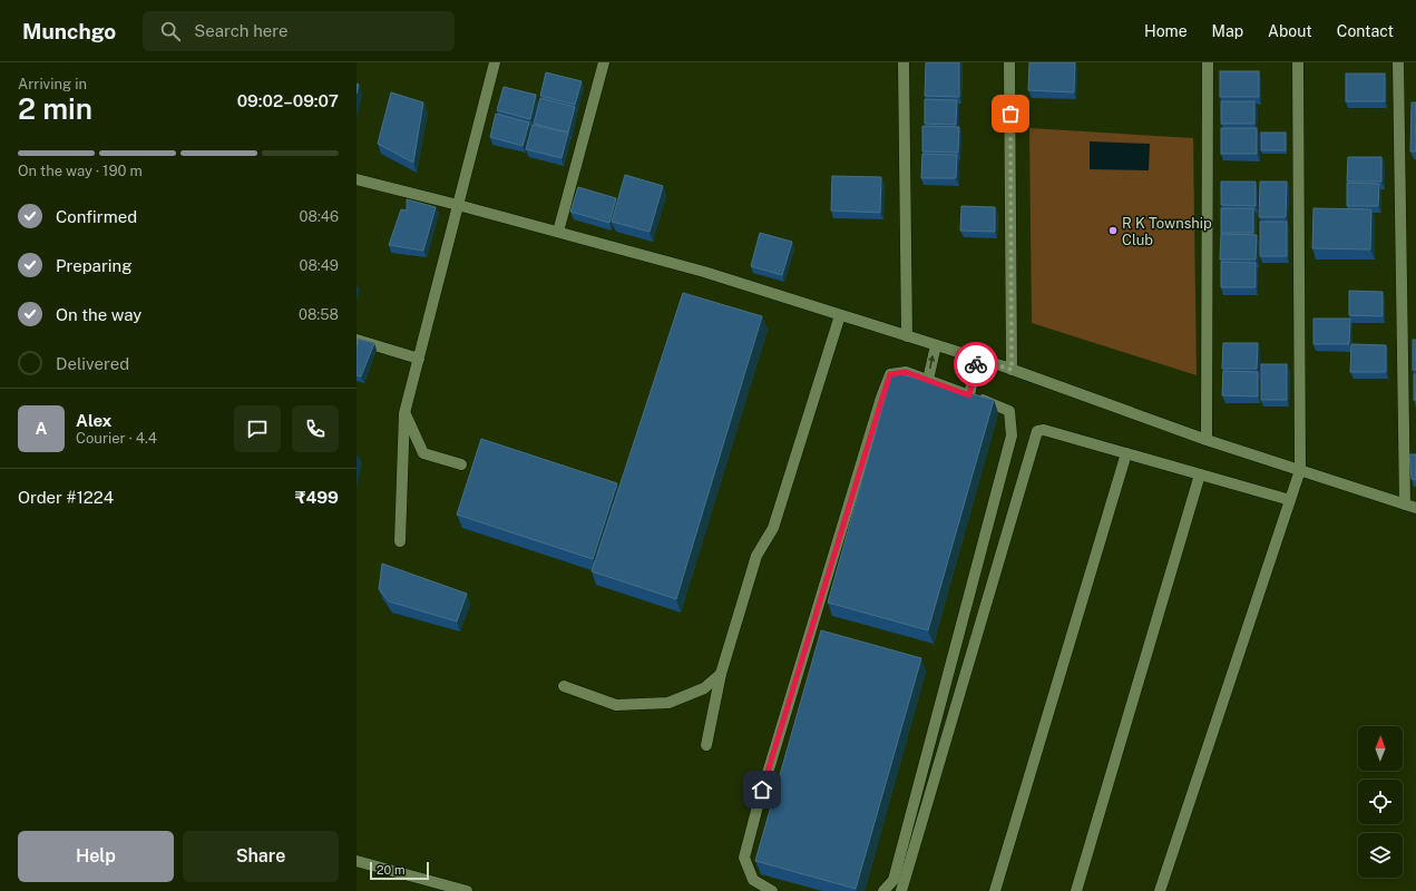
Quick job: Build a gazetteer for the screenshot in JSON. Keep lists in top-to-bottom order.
{
  "places": ["R K Township Club"],
  "scale_bar": "20 m",
  "north": "top",
  "page": {
    "header": "Munchgo",
    "search": "Search here",
    "nav": [
      "Home",
      "Map",
      "About",
      "Contact"
    ],
    "heading": ["2 min", "Arriving in", "09:02–09:07"],
    "panel": [
      "Alex",
      "Courier · 4.4",
      "Order #1224",
      "₹499"
    ],
    "bar": "On the way · 190 m",
    "list": [
      ["Confirmed", "08:46"],
      ["Preparing", "08:49"],
      ["On the way", "08:58"],
      "Delivered"
    ],
    "round": "A",
    "buttons": ["Help", "Share"],
    "scale": "20 m"
  }
}
